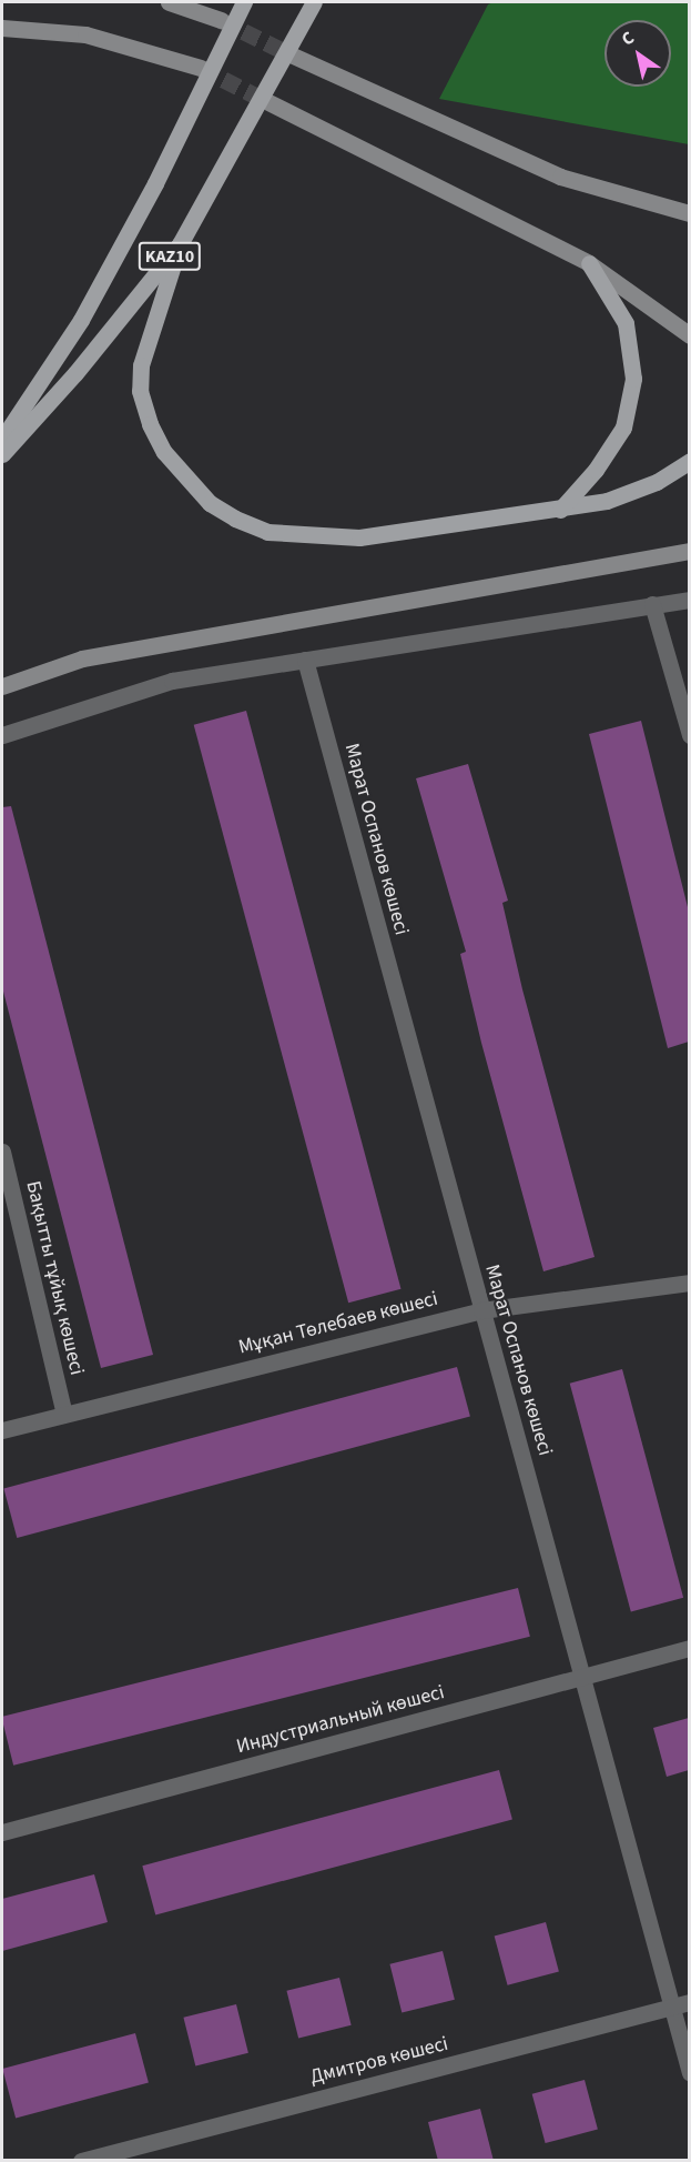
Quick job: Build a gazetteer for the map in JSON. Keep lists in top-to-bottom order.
{
  "streets": {
    "main road": ["KAZ10"],
    "street": [
      "Марат Оспанов көшесі",
      "Бақытты тұйық көшесі",
      "Мұқан Төлебаев көшесі",
      "Индустриальный көшесі",
      "Дмитров көшесі"
    ]
  },
  "crossings": [
    ["Марат Оспанов көшесі", "Мұқан Төлебаев көшесі"],
    ["Марат Оспанов көшесі", "Индустриальный көшесі"],
    ["Марат Оспанов көшесі", "Дмитров көшесі"],
    ["Бақытты тұйық көшесі", "Мұқан Төлебаев көшесі"]
  ],
  "north": "top left"
}
